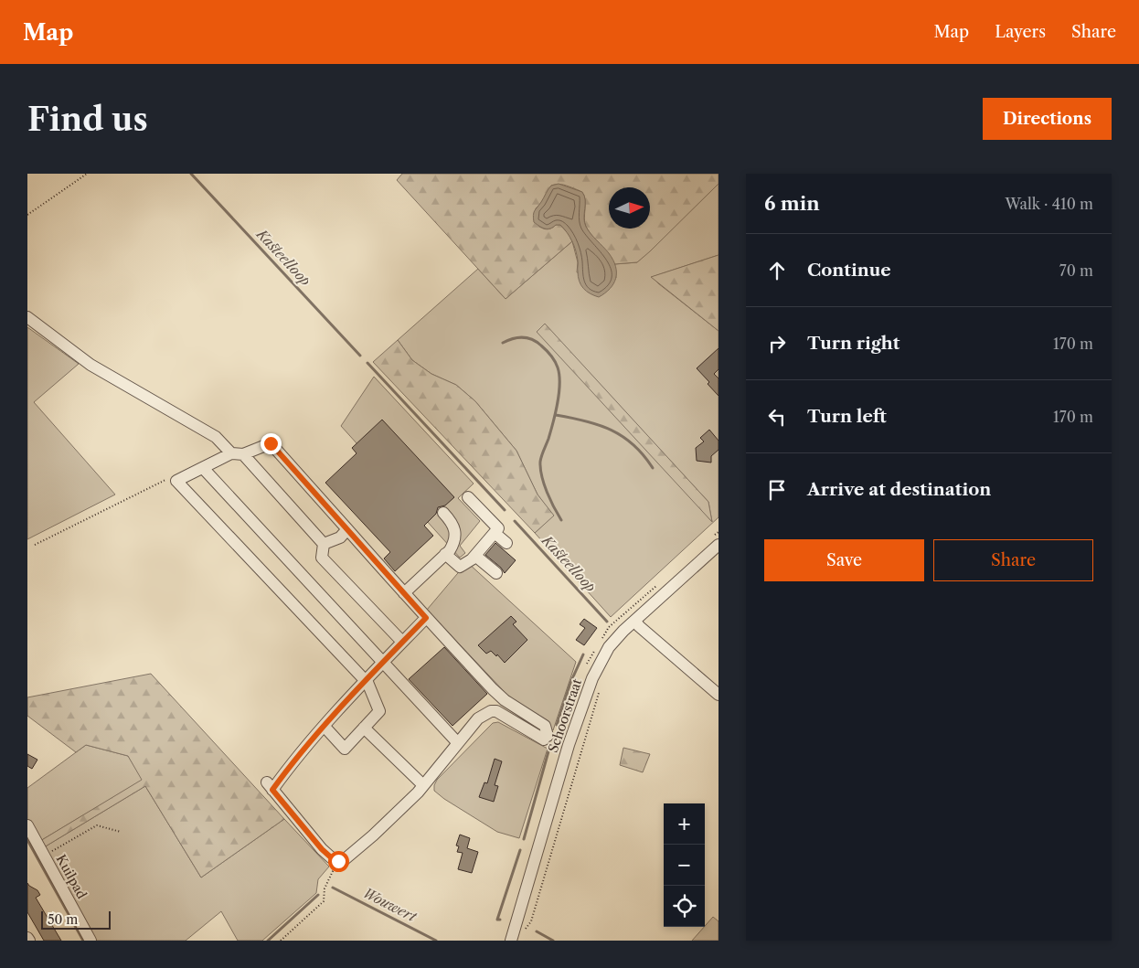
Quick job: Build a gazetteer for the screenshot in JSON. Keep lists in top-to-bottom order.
{
  "streets": {
    "street": ["Schoorstraat", "Kuilpad"]
  },
  "water": ["Kasteelloop", "Wouwert"],
  "scale_bar": "50 m",
  "north": "right",
  "page": {
    "header": "Map",
    "nav": ["Map", "Layers", "Share"],
    "buttons": [
      "Directions",
      ["Save", "Share"]
    ],
    "title": "Find us",
    "heading": ["6 min", "Walk · 410 m"],
    "list": [
      ["Continue", "70 m"],
      ["Turn right", "170 m"],
      ["Turn left", "170 m"],
      "Arrive at destination"
    ],
    "map_buttons": ["+", "−"],
    "scale": "50 m"
  }
}
